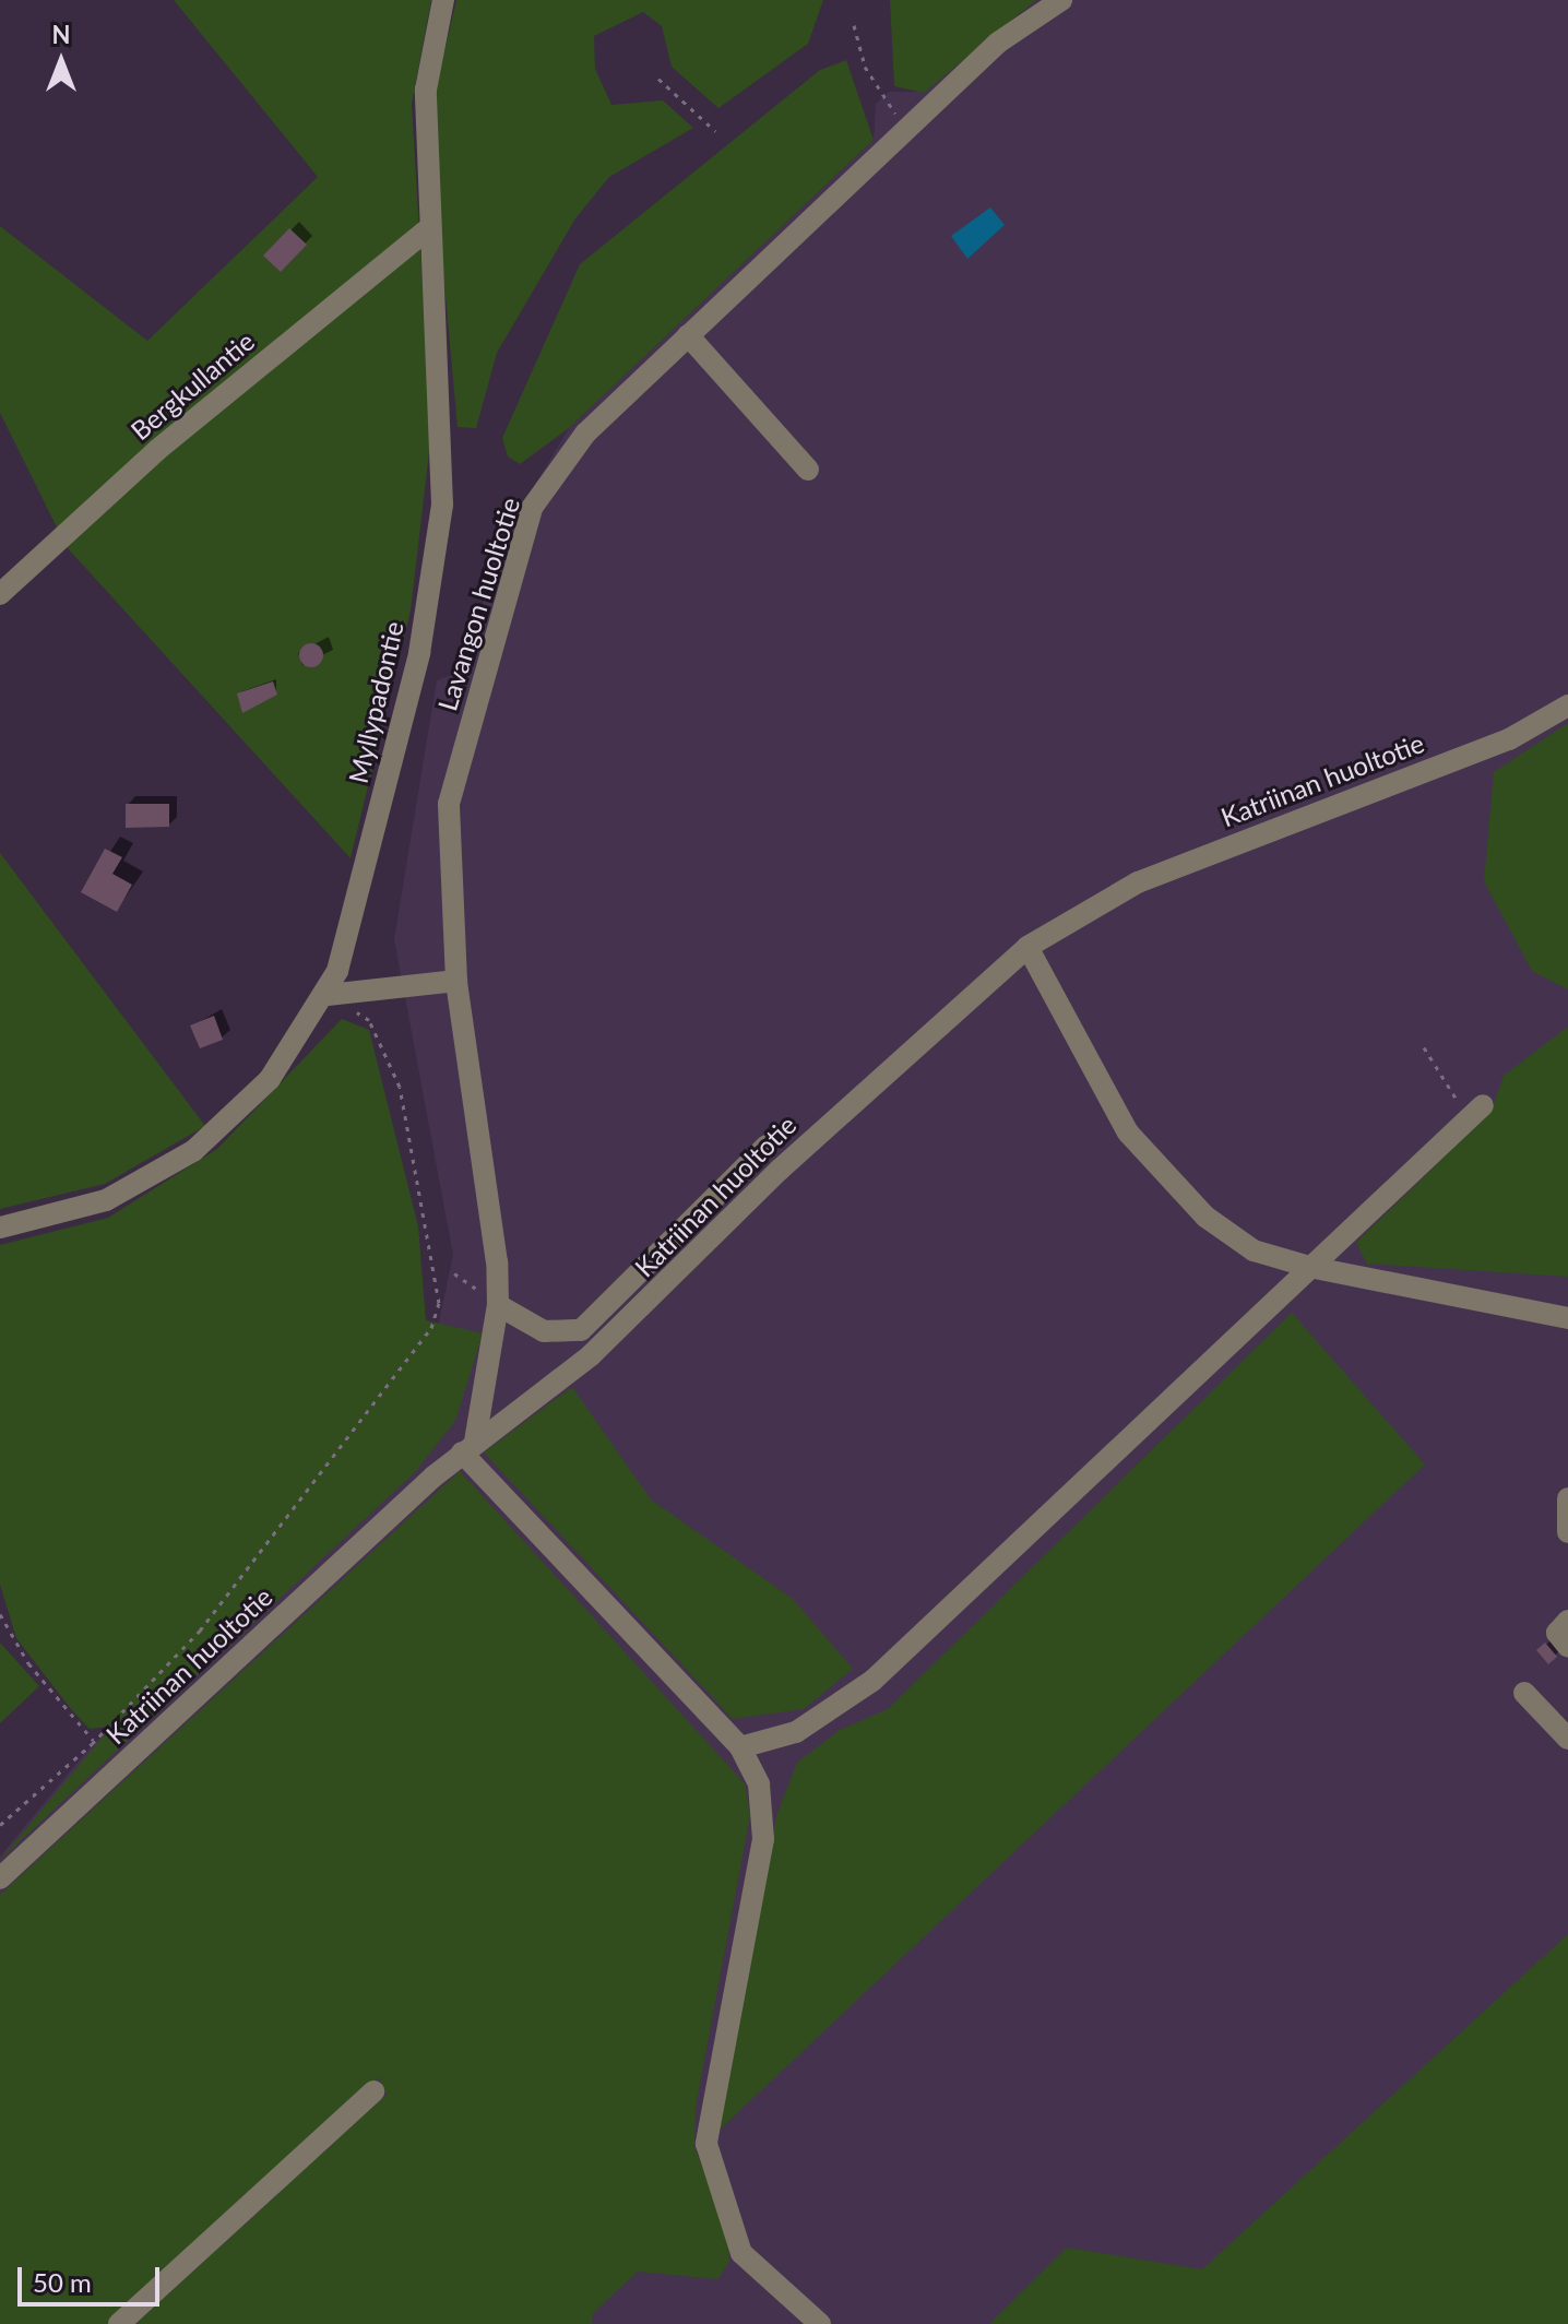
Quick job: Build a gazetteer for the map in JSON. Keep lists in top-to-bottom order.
{
  "streets": {
    "street": [
      "Bergkullantie",
      "Lavangon huoltotie",
      "Myllypadontie",
      "Katriinan huoltotie"
    ]
  },
  "crossings": [
    ["Bergkullantie", "Myllypadontie"],
    ["Lavangon huoltotie", "Katriinan huoltotie"]
  ],
  "scale_bar": "50 m",
  "north": "top"
}
